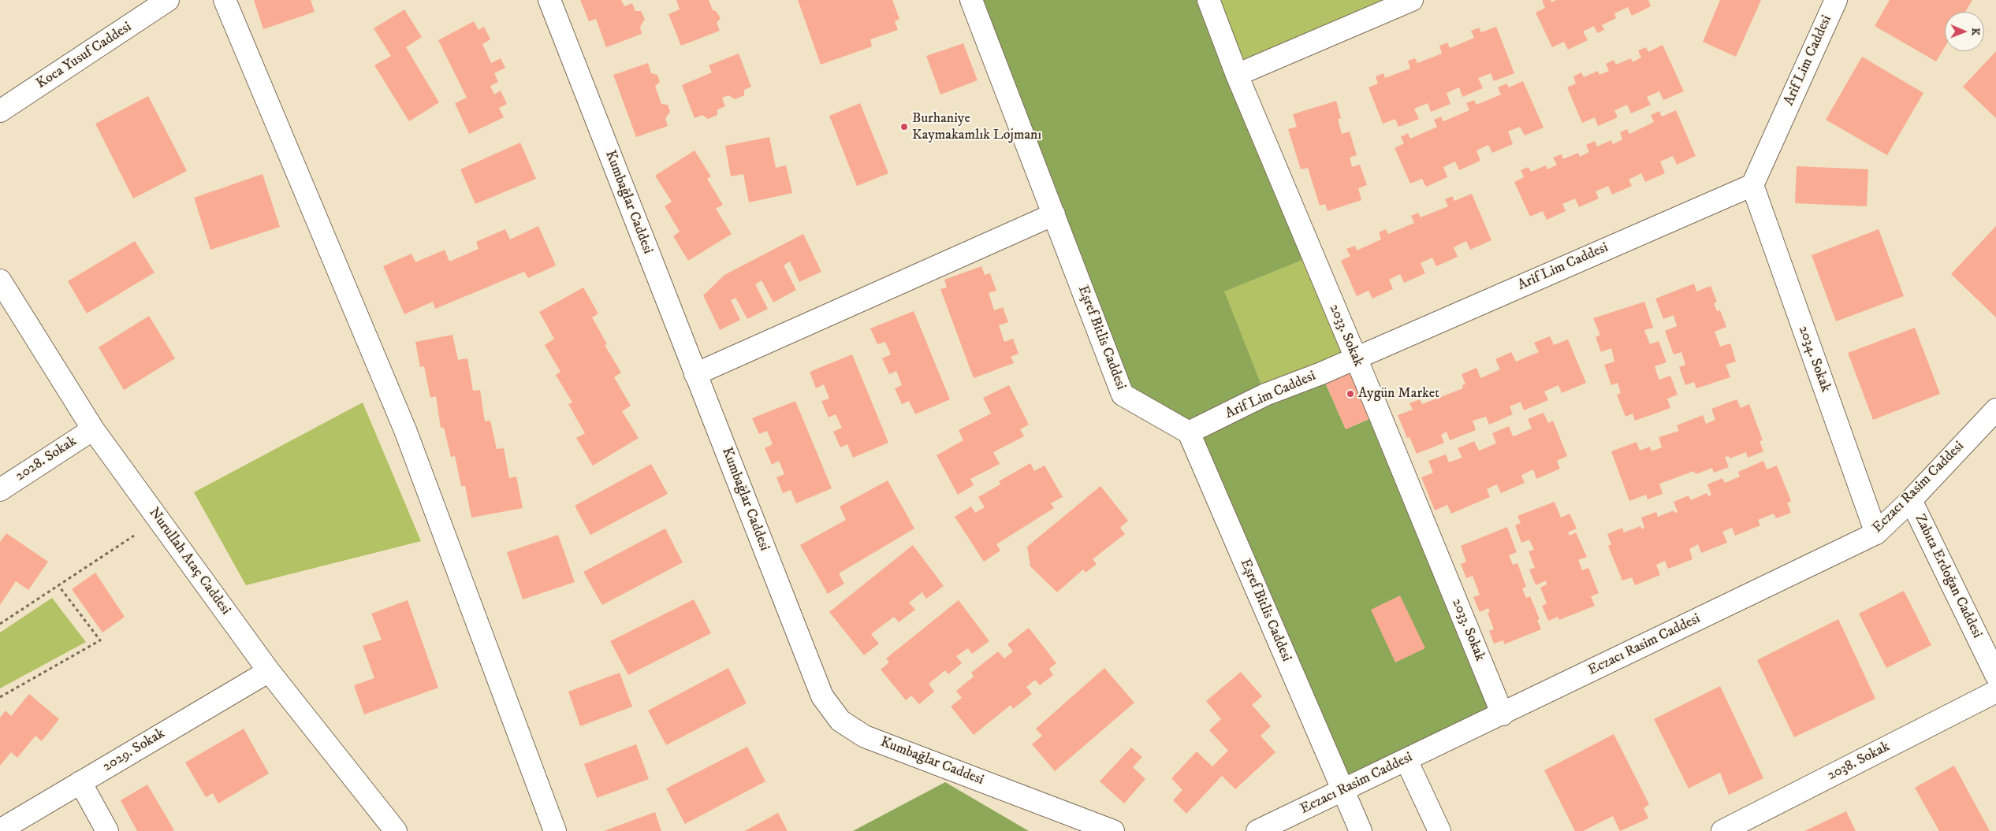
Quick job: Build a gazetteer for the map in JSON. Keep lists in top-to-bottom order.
{
  "streets": {
    "street": [
      "Koca Yusuf Caddesi",
      "Arif Lim Caddesi",
      "Kumbağlar Caddesi",
      "2033. Sokak",
      "Eşref Bitlis Caddesi",
      "2034. Sokak",
      "2028. Sokak",
      "Eczacı Rasim Caddesi",
      "Nurullah Ataç Caddesi",
      "Zabıta Erdoğan Caddesi",
      "2029. Sokak",
      "2038. Sokak"
    ]
  },
  "crossings": [
    ["Arif Lim Caddesi", "2033. Sokak"],
    ["Arif Lim Caddesi", "Eşref Bitlis Caddesi"],
    ["Arif Lim Caddesi", "2034. Sokak"],
    ["2033. Sokak", "Eczacı Rasim Caddesi"],
    ["Eşref Bitlis Caddesi", "Eczacı Rasim Caddesi"],
    ["2034. Sokak", "Eczacı Rasim Caddesi"],
    ["2028. Sokak", "Nurullah Ataç Caddesi"],
    ["Eczacı Rasim Caddesi", "Zabıta Erdoğan Caddesi"],
    ["Nurullah Ataç Caddesi", "2029. Sokak"]
  ],
  "places": ["Burhaniye Kaymakamlık Lojmanı", "Aygün Market"],
  "north": "right"
}
